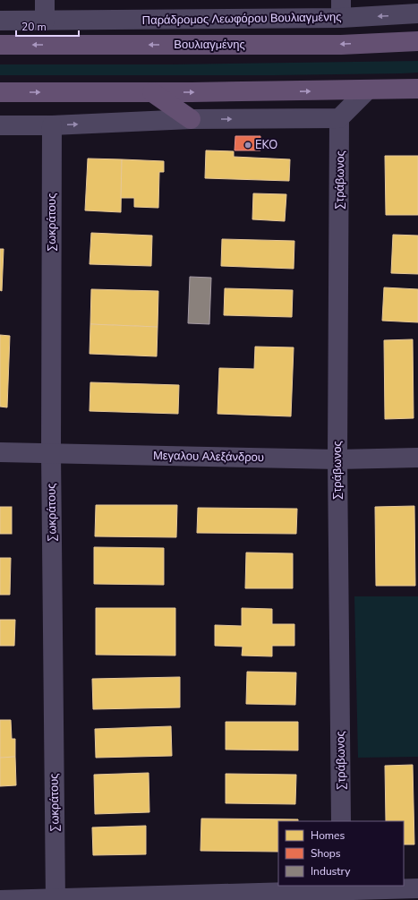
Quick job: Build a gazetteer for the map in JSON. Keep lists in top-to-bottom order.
{
  "streets": {
    "main road": ["Βουλιαγμένης"],
    "street": [
      "Παράδρομος Λεωφόρου Βουλιαγμένης",
      "Στράβωνος",
      "Σωκράτους",
      "Μεγαλου Αλεξάνδρου"
    ]
  },
  "crossings": [
    ["Στράβωνος", "Μεγαλου Αλεξάνδρου"],
    ["Σωκράτους", "Μεγαλου Αλεξάνδρου"]
  ],
  "places": ["EKO"],
  "legend": ["Homes", "Shops", "Industry"],
  "scale_bar": "20 m"
}
